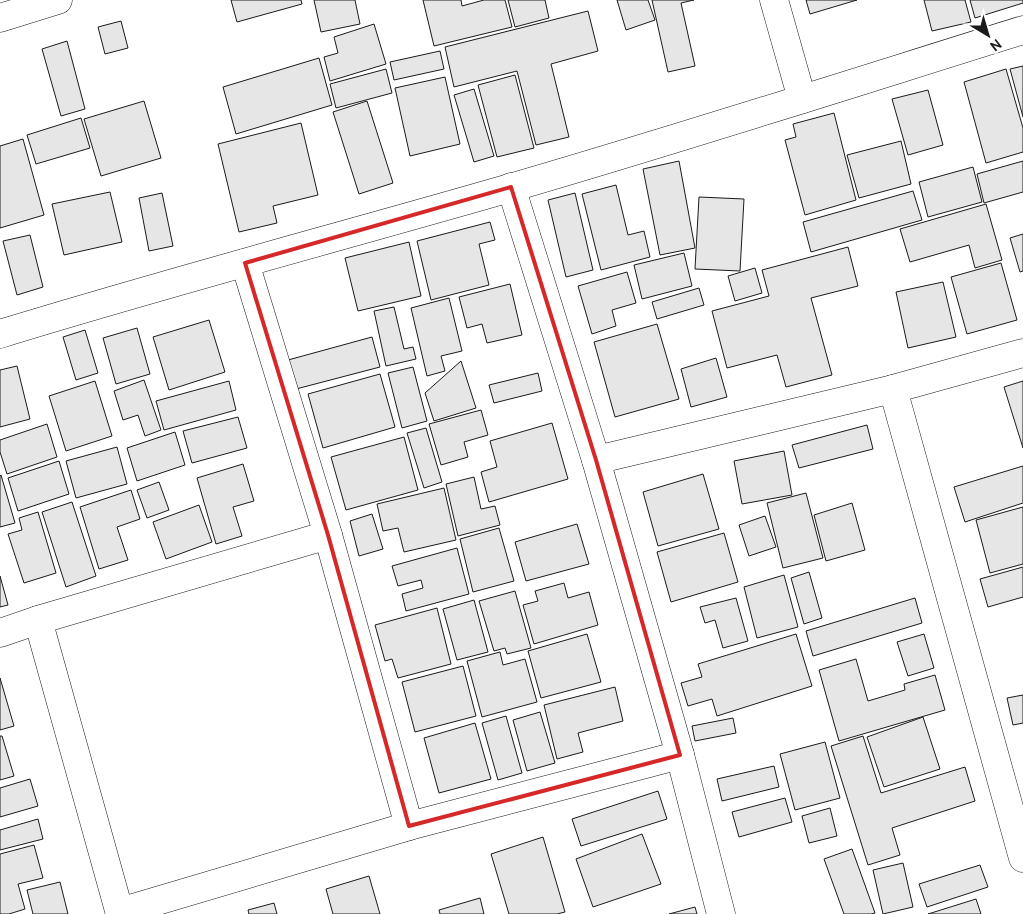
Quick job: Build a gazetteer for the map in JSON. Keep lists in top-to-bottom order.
{
  "north": "bottom right"
}
